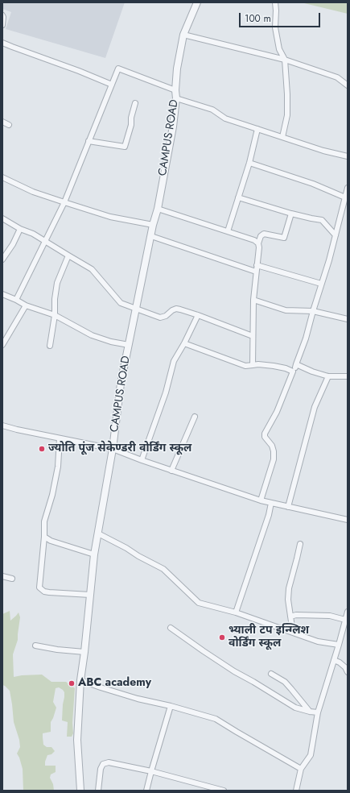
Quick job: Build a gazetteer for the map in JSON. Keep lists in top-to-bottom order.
{
  "streets": {
    "street": ["CAMPUS ROAD"]
  },
  "places": ["ज्योति पूंज सेकेण्डरी वोर्डिंग स्कूल", "भ्याली टप इन्ग्लिश वोर्डिंग स्कूल", "ABC academy"],
  "scale_bar": "100 m"
}
